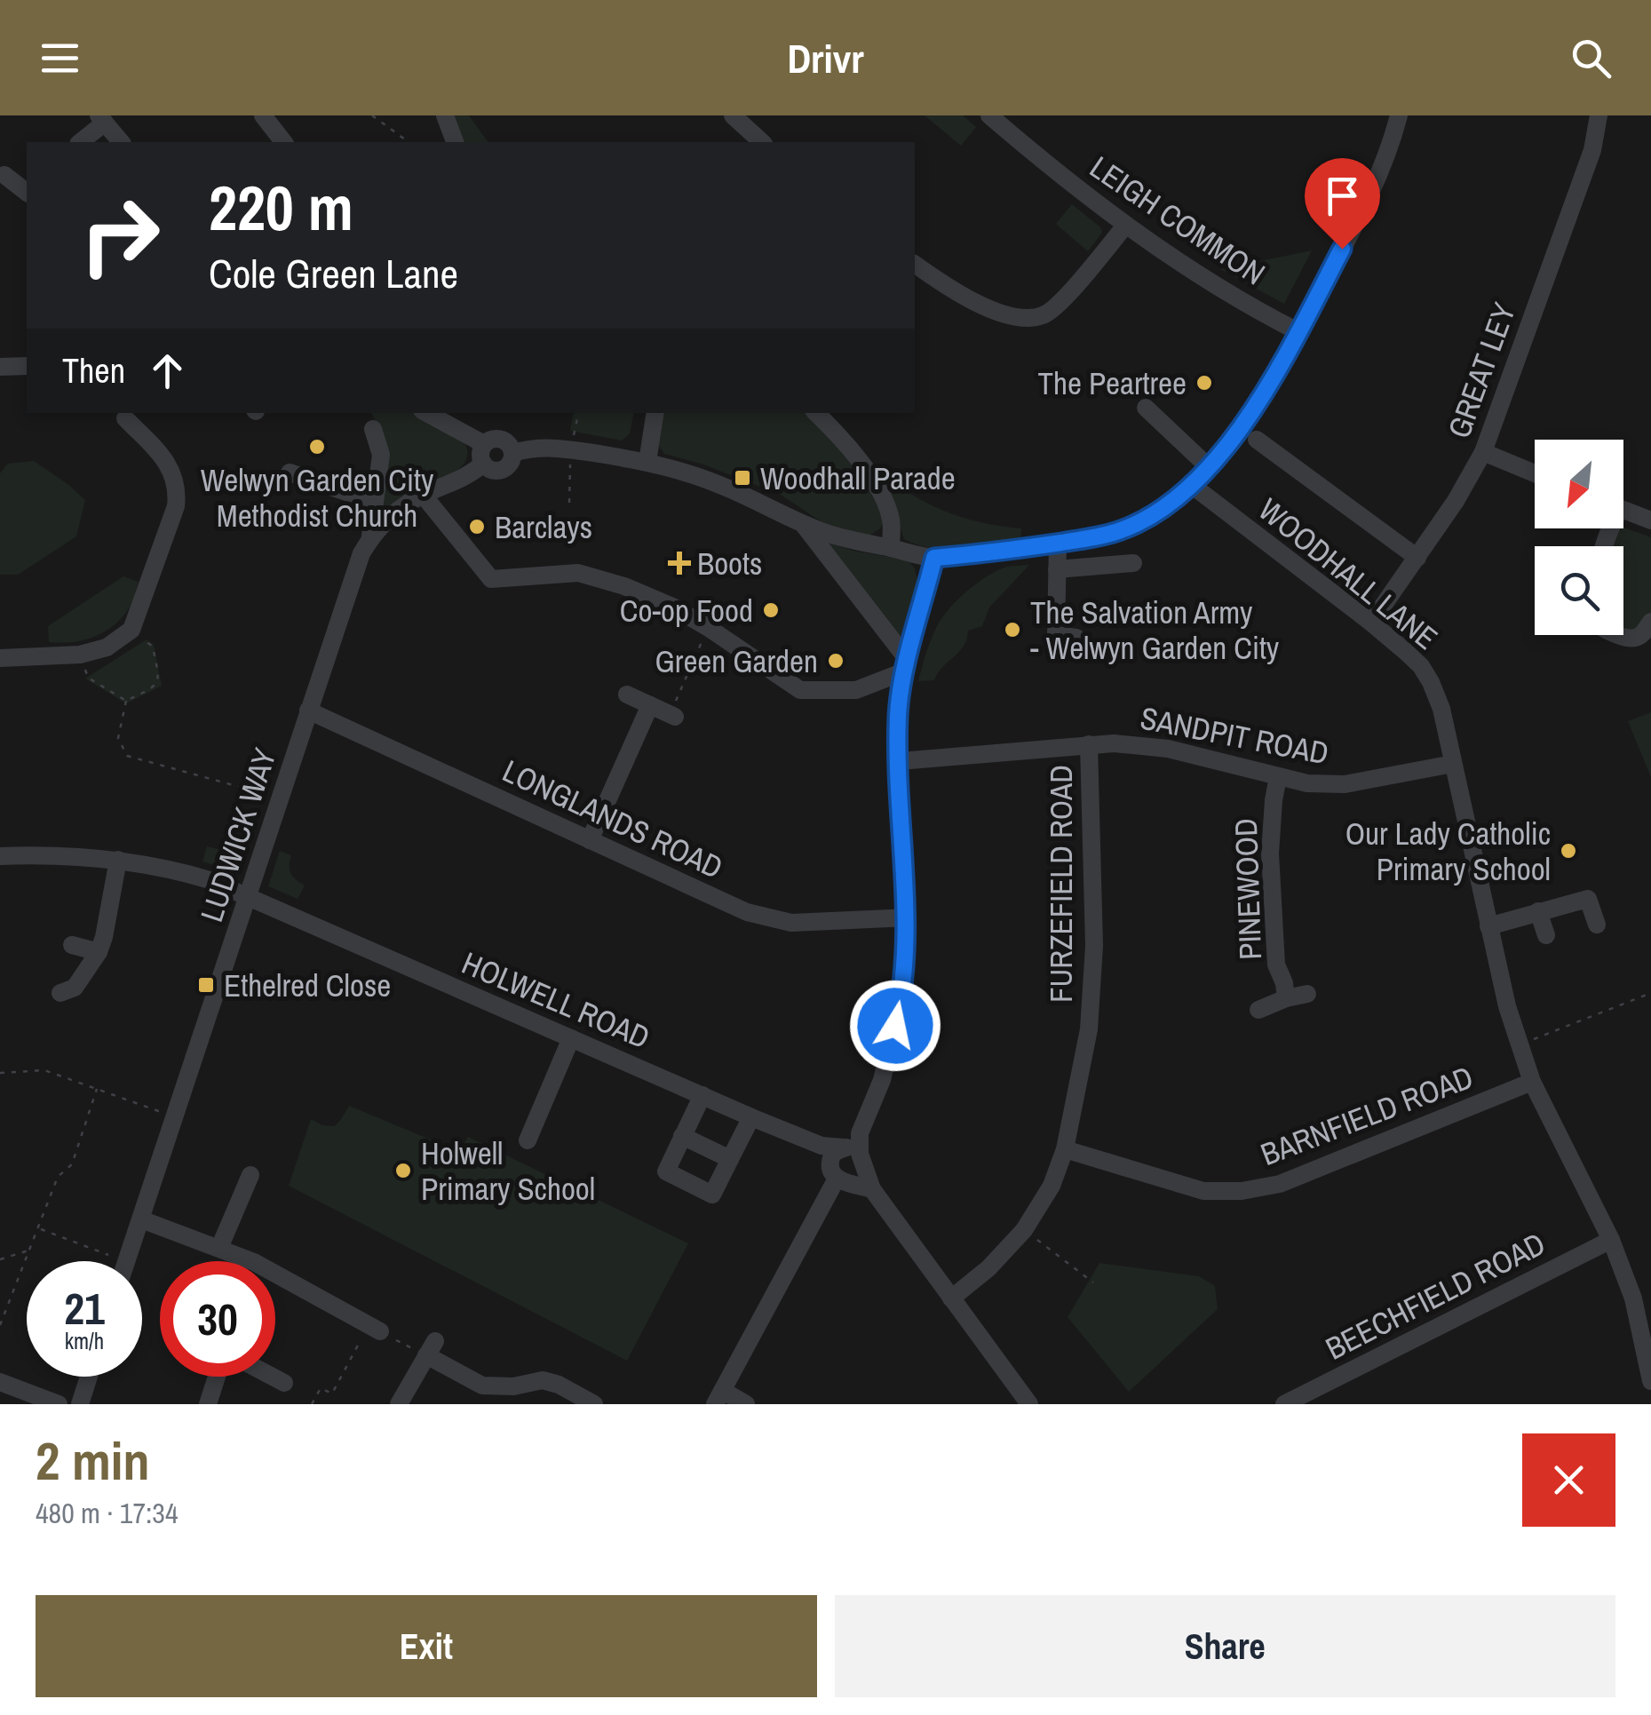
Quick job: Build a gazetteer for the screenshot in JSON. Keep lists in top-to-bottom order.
{
  "streets": {
    "street": [
      "LEIGH COMMON",
      "GREAT LEY",
      "WOODHALL LANE",
      "SANDPIT ROAD",
      "LONGLANDS ROAD",
      "LUDWICK WAY",
      "FURZEFIELD ROAD",
      "PINEWOOD",
      "HOLWELL ROAD",
      "BARNFIELD ROAD",
      "BEECHFIELD ROAD"
    ]
  },
  "crossings": [
    ["GREAT LEY", "WOODHALL LANE"],
    ["WOODHALL LANE", "SANDPIT ROAD"],
    ["WOODHALL LANE", "BARNFIELD ROAD"],
    ["WOODHALL LANE", "BEECHFIELD ROAD"],
    ["SANDPIT ROAD", "FURZEFIELD ROAD"],
    ["SANDPIT ROAD", "PINEWOOD"],
    ["LONGLANDS ROAD", "LUDWICK WAY"],
    ["LUDWICK WAY", "HOLWELL ROAD"],
    ["FURZEFIELD ROAD", "BARNFIELD ROAD"]
  ],
  "places": {
    "other": [
      "The Peartree",
      "Welwyn Garden City Methodist Church",
      "Barclays",
      "Co-op Food",
      "The Salvation Army - Welwyn Garden City",
      "Green Garden",
      "Our Lady Catholic Primary School",
      "Holwell Primary School"
    ],
    "transit": ["Woodhall Parade", "Ethelred Close"],
    "health": ["Boots"]
  },
  "north": "bottom left",
  "page": {
    "header": "Drivr",
    "turn": ["220 m", "Cole Green Lane"],
    "then": "Then",
    "speed": "21 km/h",
    "limit": "30",
    "heading": ["2 min", "480 m · 17:34"],
    "buttons": ["Exit", "Share"]
  }
}
